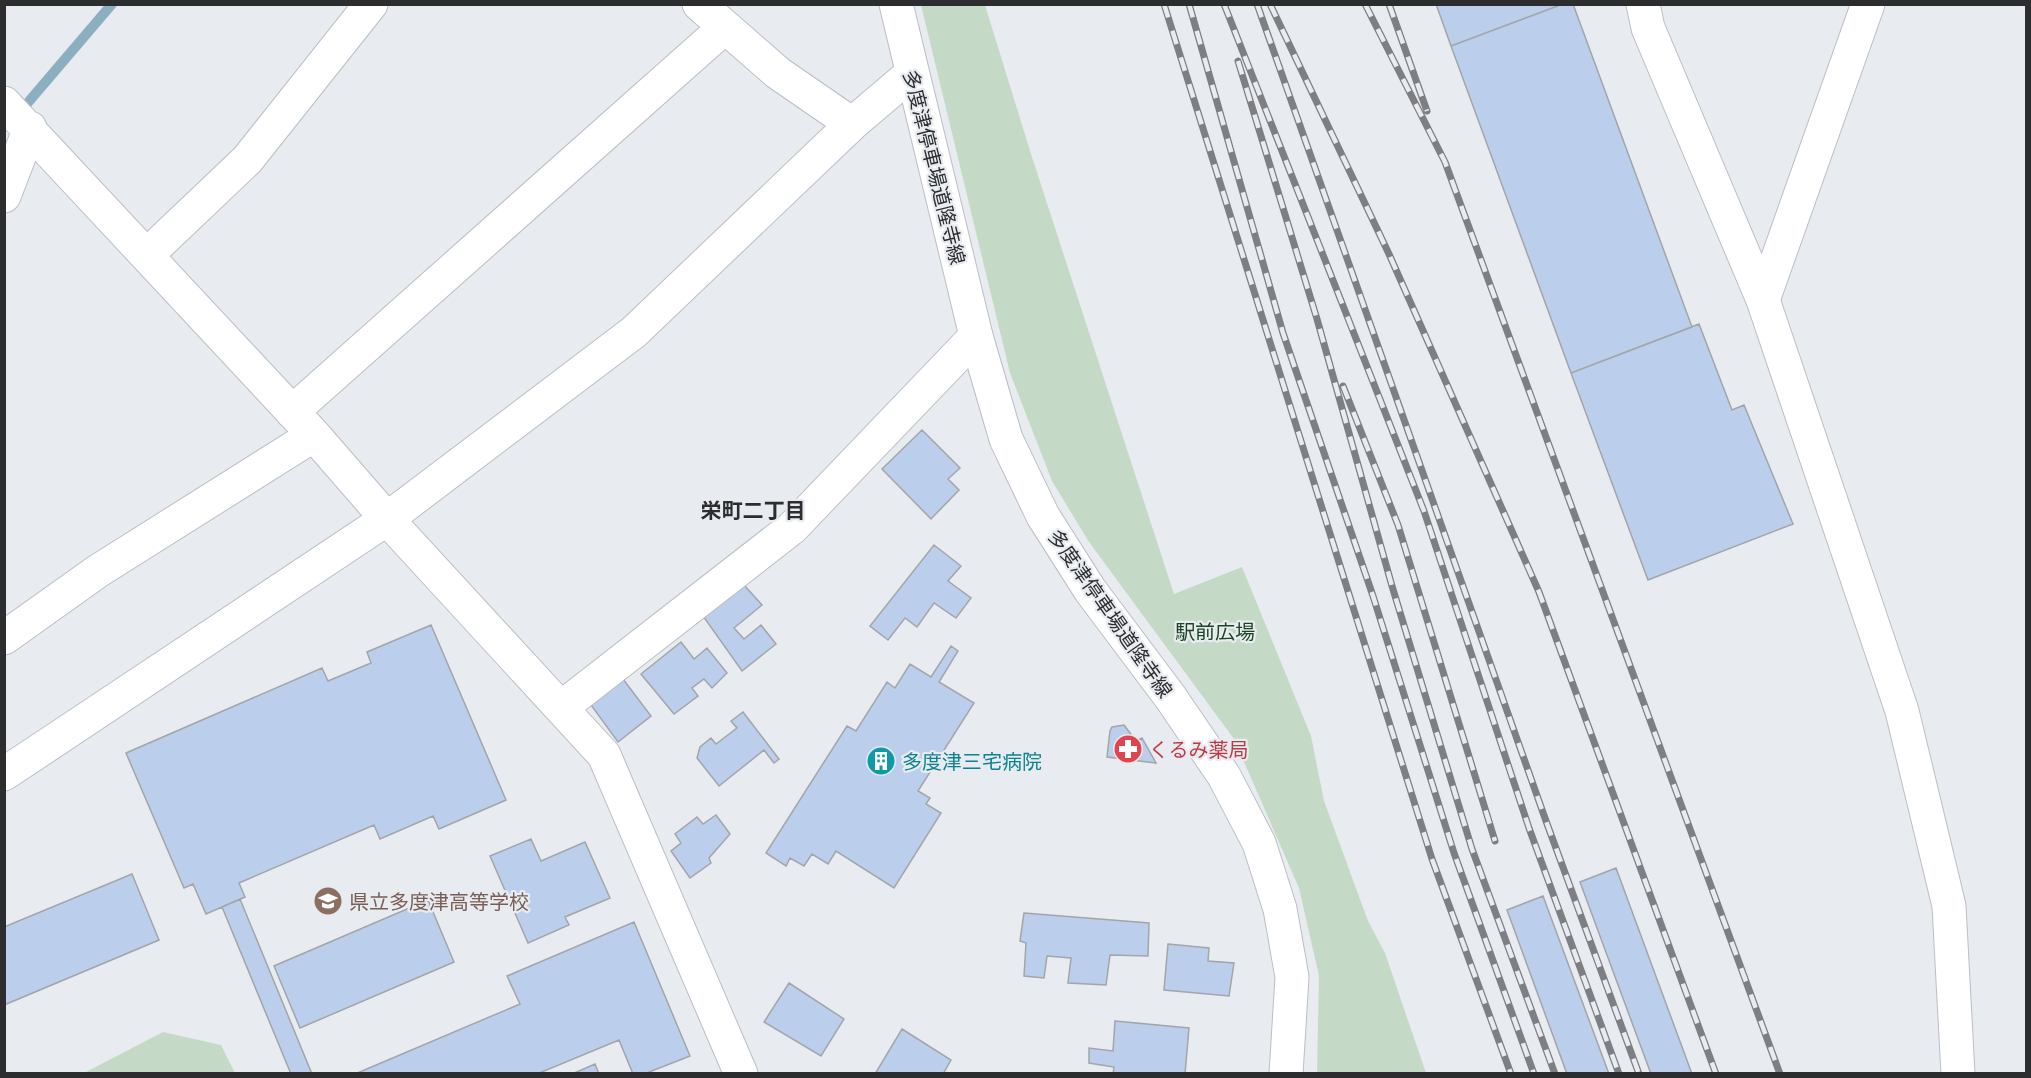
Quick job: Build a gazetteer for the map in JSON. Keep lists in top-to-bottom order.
{
  "streets": {
    "street": ["多度津停車場道隆寺線"]
  },
  "districts": ["栄町二丁目"],
  "parks": ["駅前広場"],
  "places": {
    "pharmacy": ["くるみ薬局"],
    "building": ["多度津三宅病院"],
    "school or university": ["県立多度津高等学校"]
  }
}
